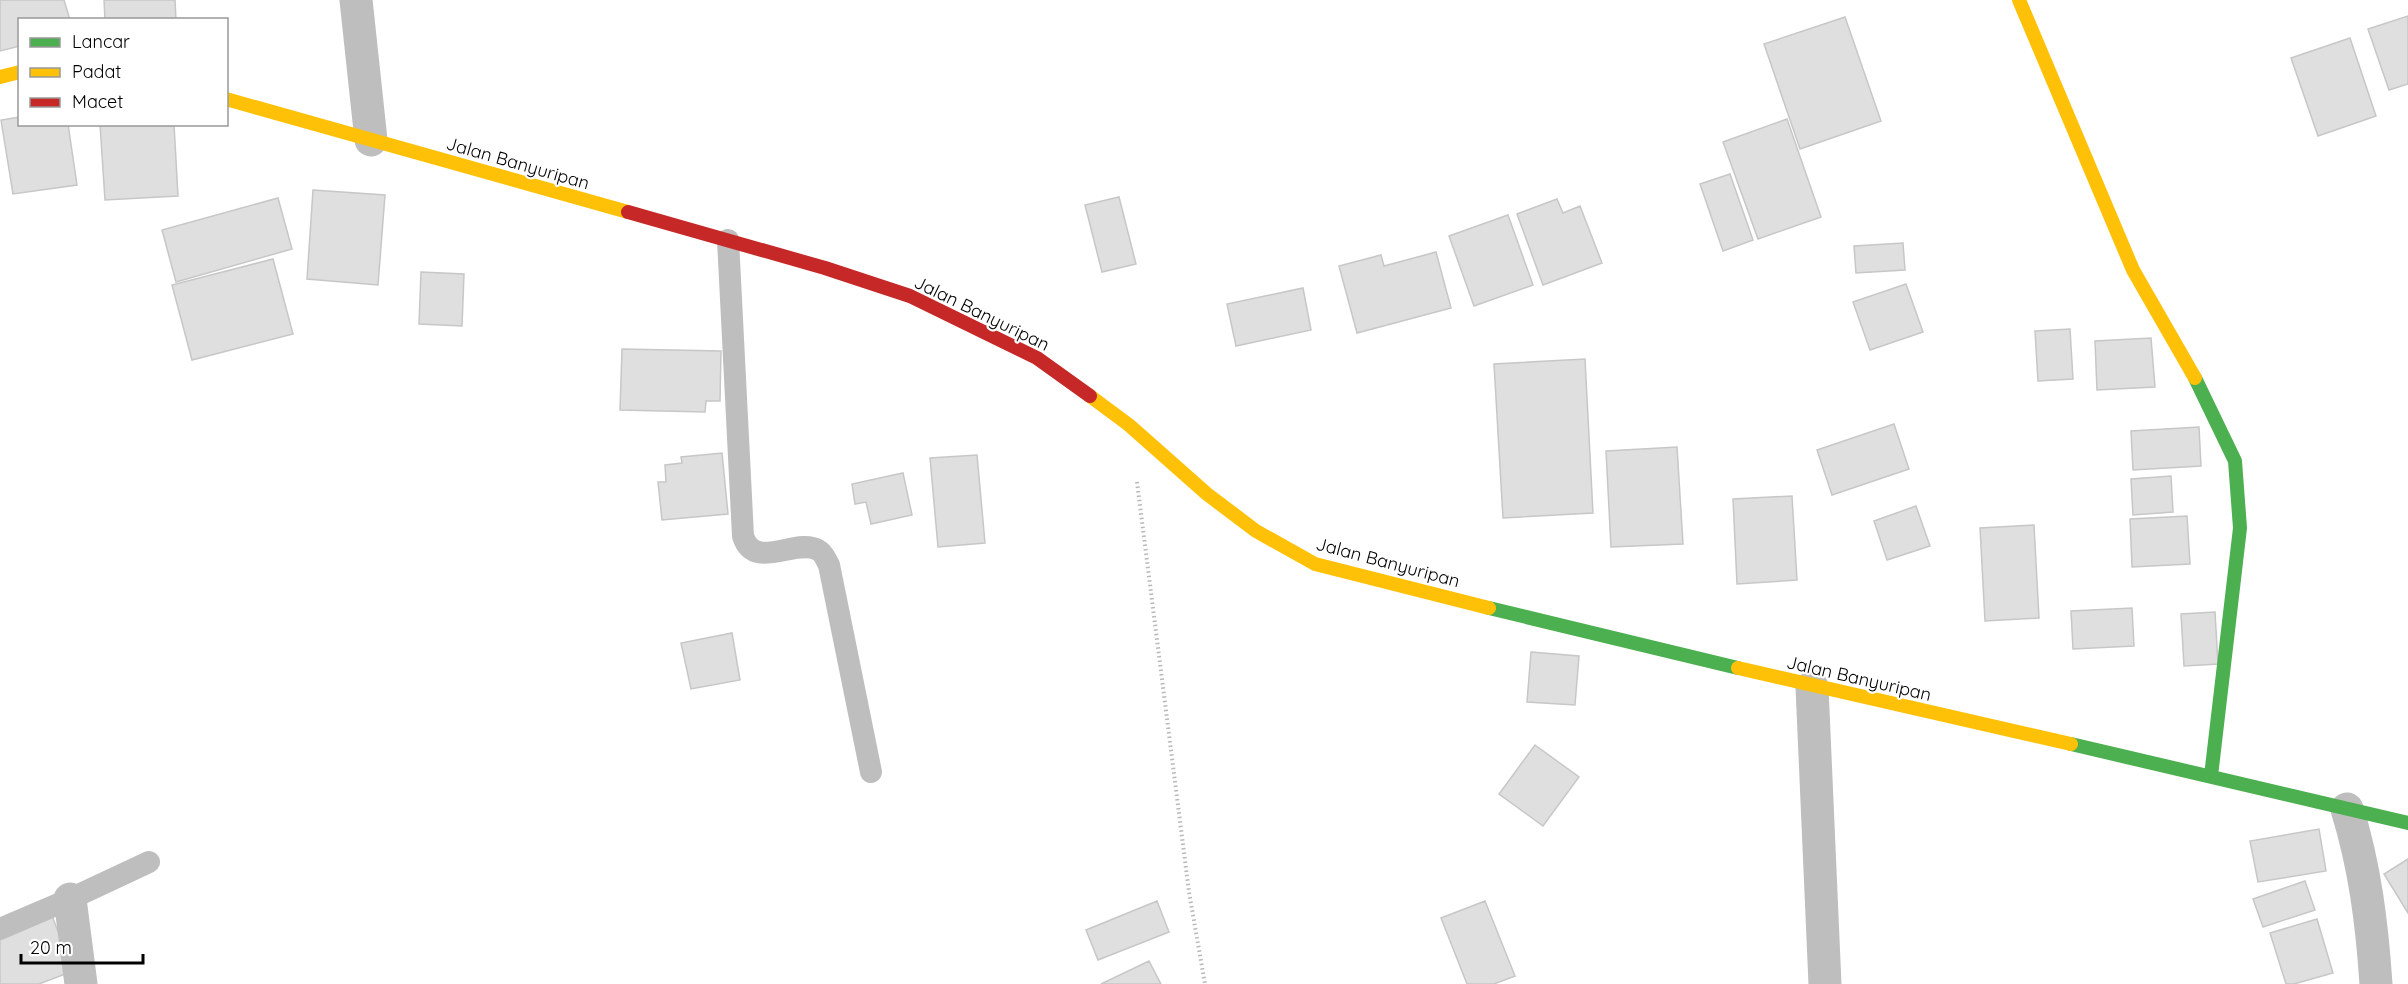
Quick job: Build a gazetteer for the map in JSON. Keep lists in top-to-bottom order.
{
  "streets": {
    "street": ["Jalan Banyuripan"]
  },
  "legend": ["Lancar", "Padat", "Macet"],
  "scale_bar": "20 m"
}
